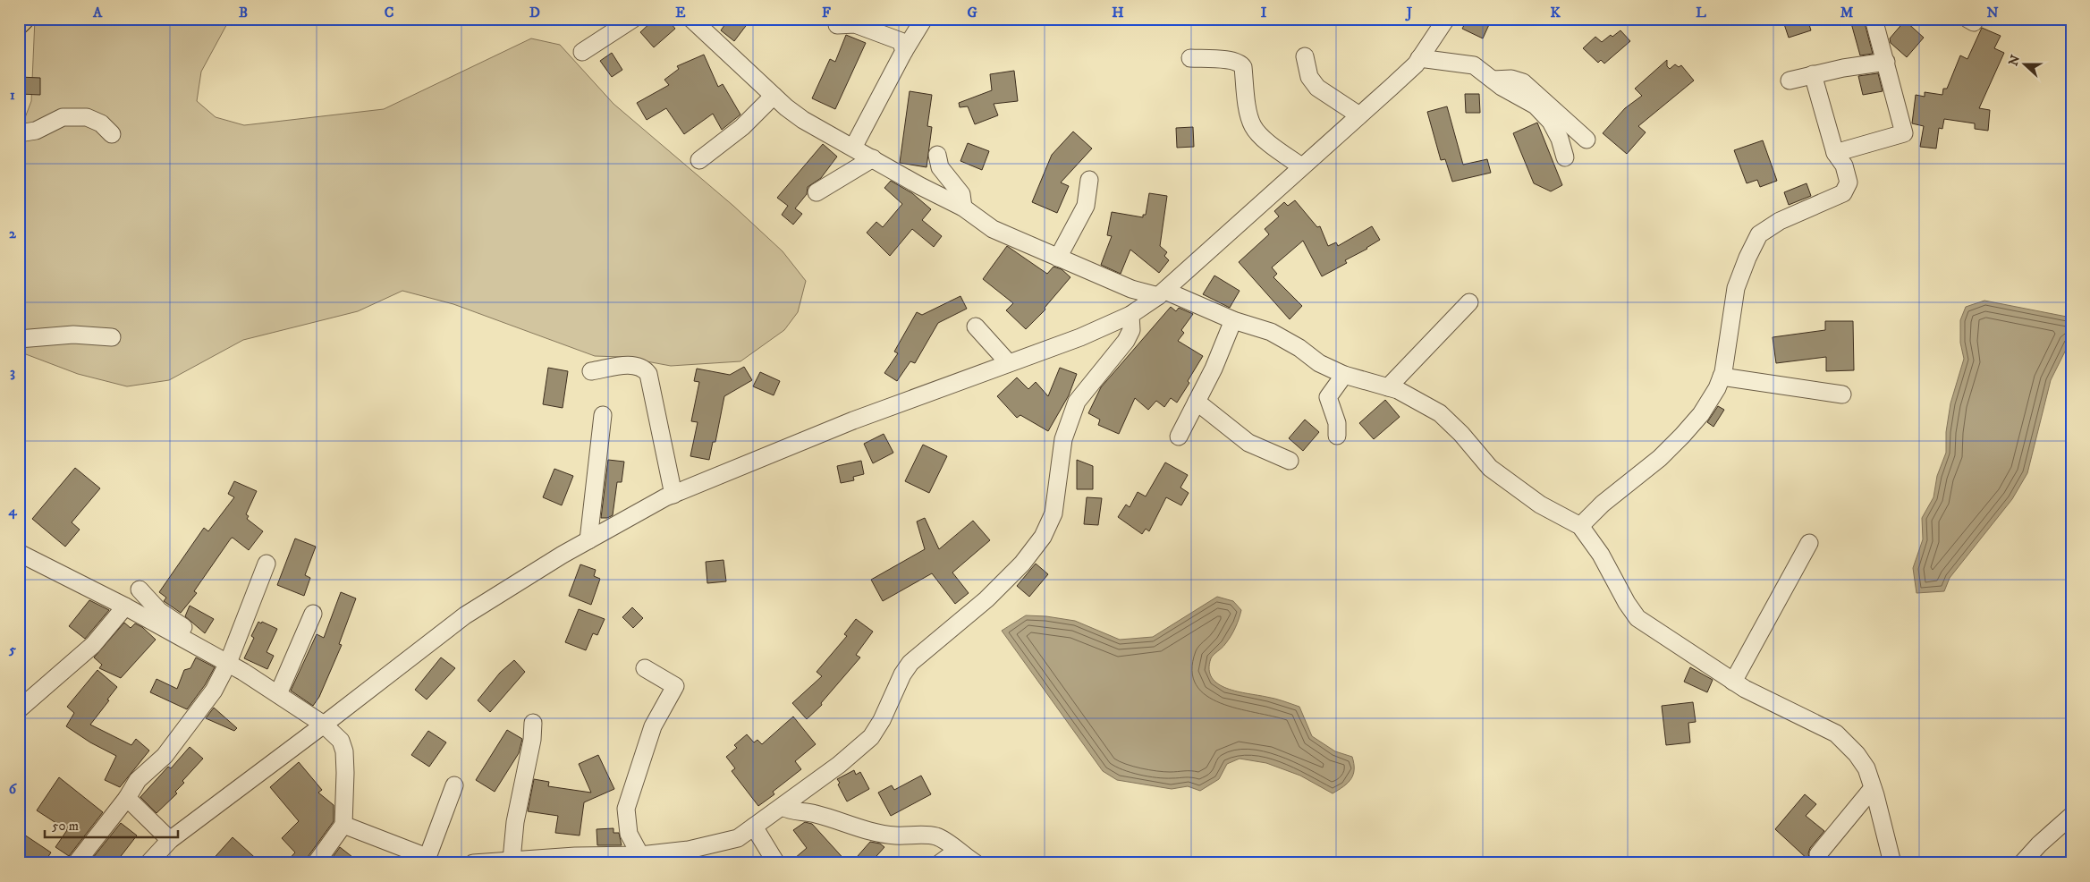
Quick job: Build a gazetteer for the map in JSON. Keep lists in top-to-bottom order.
{
  "scale_bar": "50 m",
  "north": "left",
  "grid": {
    "columns": [
      "A",
      "B",
      "C",
      "D",
      "E",
      "F",
      "G",
      "H",
      "I",
      "J",
      "K",
      "L",
      "M",
      "N"
    ],
    "rows": [
      "1",
      "2",
      "3",
      "4",
      "5",
      "6"
    ]
  }
}
